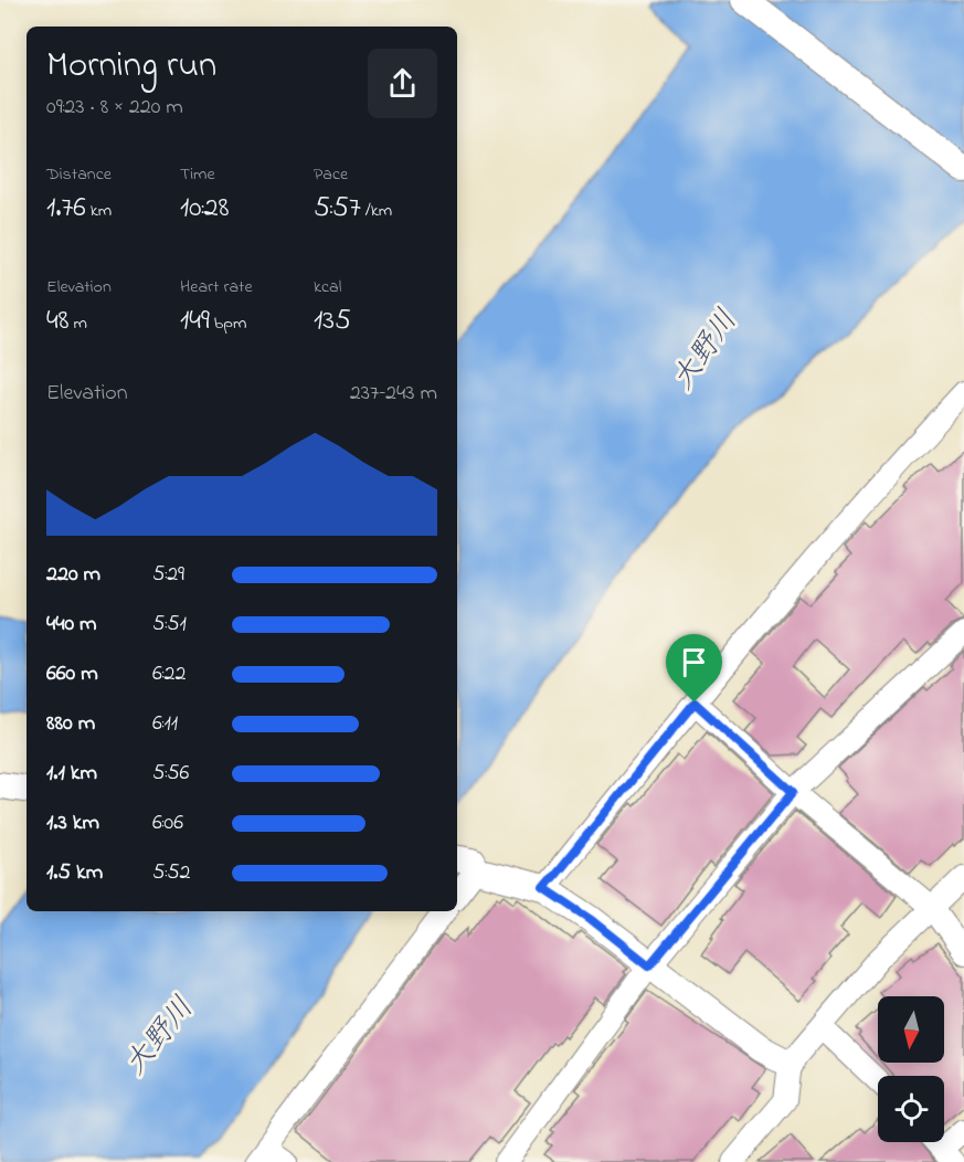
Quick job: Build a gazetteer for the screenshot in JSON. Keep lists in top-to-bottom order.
{
  "water": ["大野川"],
  "north": "bottom",
  "page": {
    "heading": ["Morning run", "09:23 · 8 × 220 m"],
    "stats": [
      ["Distance", "1.76 km"],
      ["Time", "10:28"],
      ["Pace", "5:57 /km"],
      ["Elevation", "48 m"],
      ["Heart rate", "149 bpm"],
      ["kcal", "135"]
    ],
    "chart": ["Elevation", "237–243 m"],
    "list": [
      {
        "name": "220 m",
        "note": "5:29"
      },
      {
        "name": "440 m",
        "note": "5:51"
      },
      {
        "name": "660 m",
        "note": "6:22"
      },
      {
        "name": "880 m",
        "note": "6:11"
      },
      {
        "name": "1.1 km",
        "note": "5:56"
      },
      {
        "name": "1.3 km",
        "note": "6:06"
      },
      {
        "name": "1.5 km",
        "note": "5:52"
      }
    ]
  }
}
